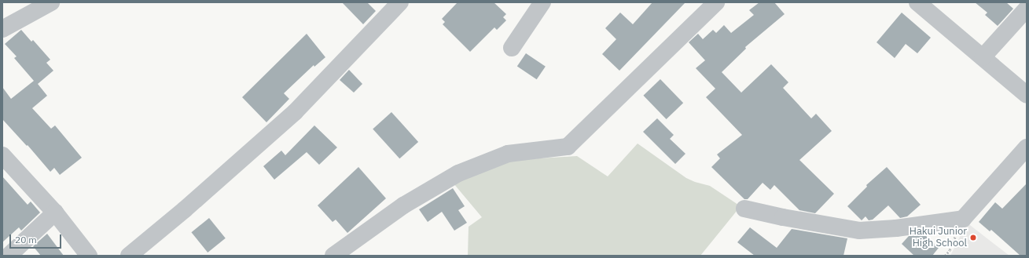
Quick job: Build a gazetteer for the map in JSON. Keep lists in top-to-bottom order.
{
  "places": ["Hakui Junior High School"],
  "scale_bar": "20 m"
}
